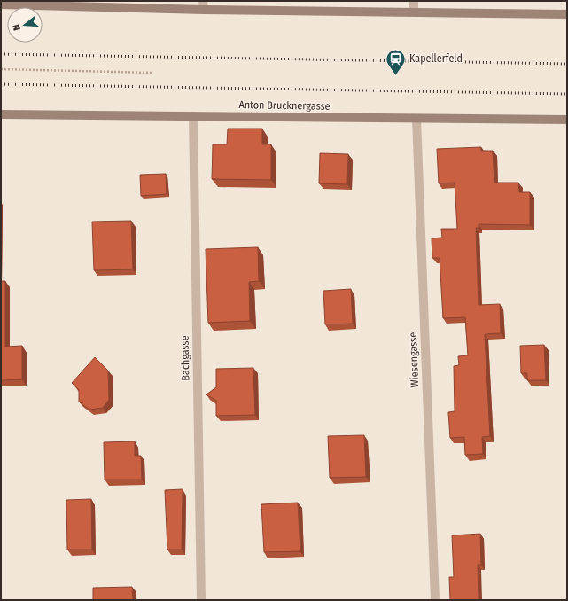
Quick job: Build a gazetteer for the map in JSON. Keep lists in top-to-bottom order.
{
  "streets": {
    "street": ["Anton Brucknergasse", "Bachgasse", "Wiesengasse"]
  },
  "crossings": [
    ["Anton Brucknergasse", "Bachgasse"],
    ["Anton Brucknergasse", "Wiesengasse"]
  ],
  "places": {
    "station": ["Kapellerfeld"]
  },
  "north": "left"
}
